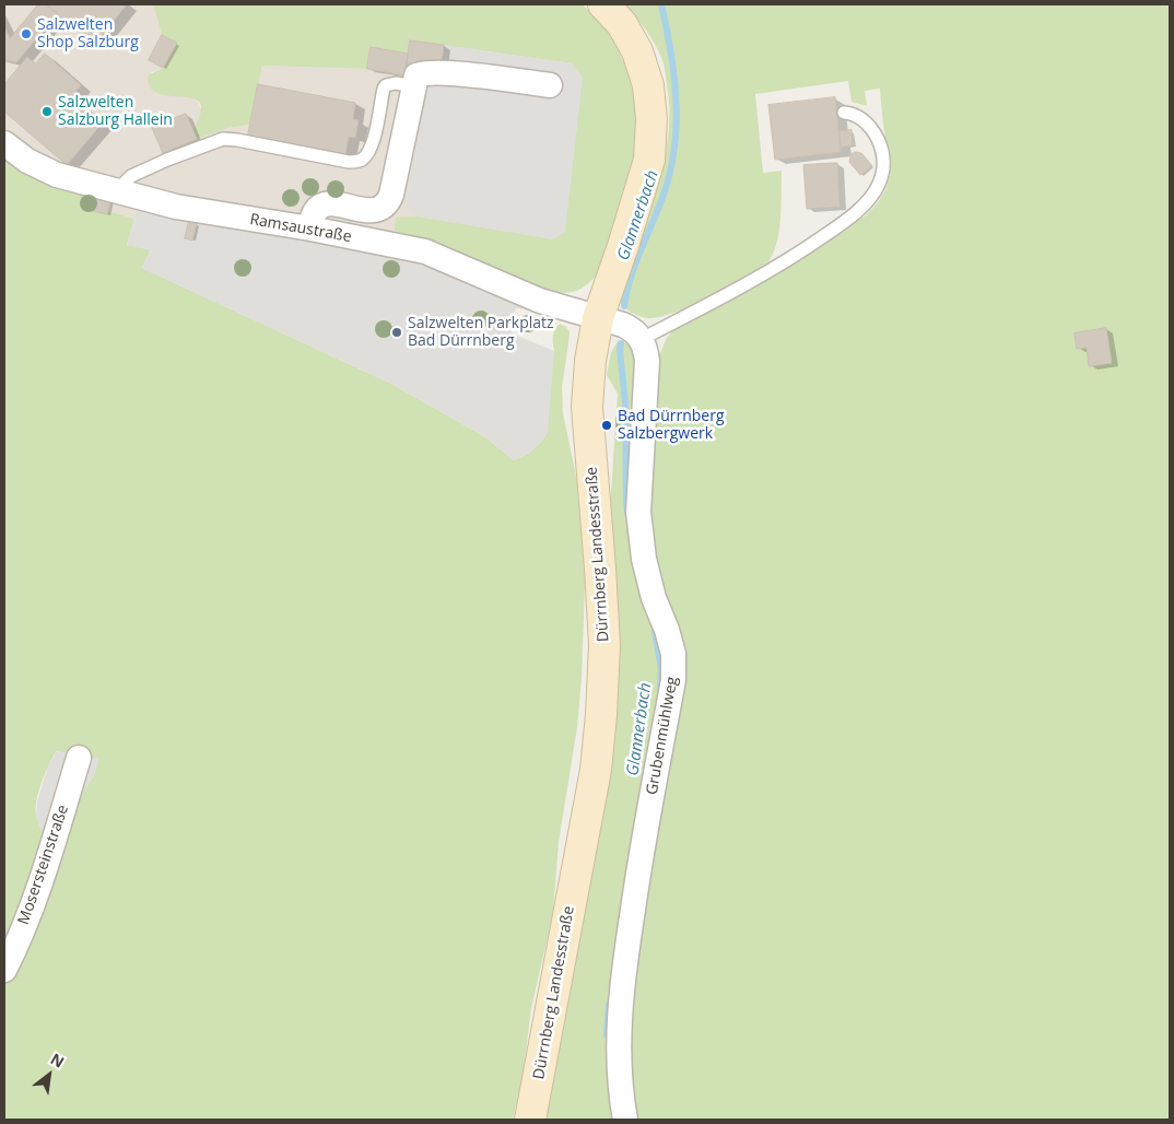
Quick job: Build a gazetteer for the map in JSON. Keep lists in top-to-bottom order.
{
  "streets": {
    "main road": ["Dürrnberg Landesstraße"],
    "street": ["Ramsaustraße", "Grubenmühlweg", "Mosersteinstraße"]
  },
  "crossings": [
    ["Ramsaustraße", "Dürrnberg Landesstraße"]
  ],
  "water": ["Glannerbach"],
  "places": [
    "Salzwelten Shop Salzburg",
    "Salzwelten Salzburg Hallein",
    "Salzwelten Parkplatz Bad Dürrnberg",
    "Bad Dürrnberg Salzbergwerk"
  ],
  "north": "top right"
}
